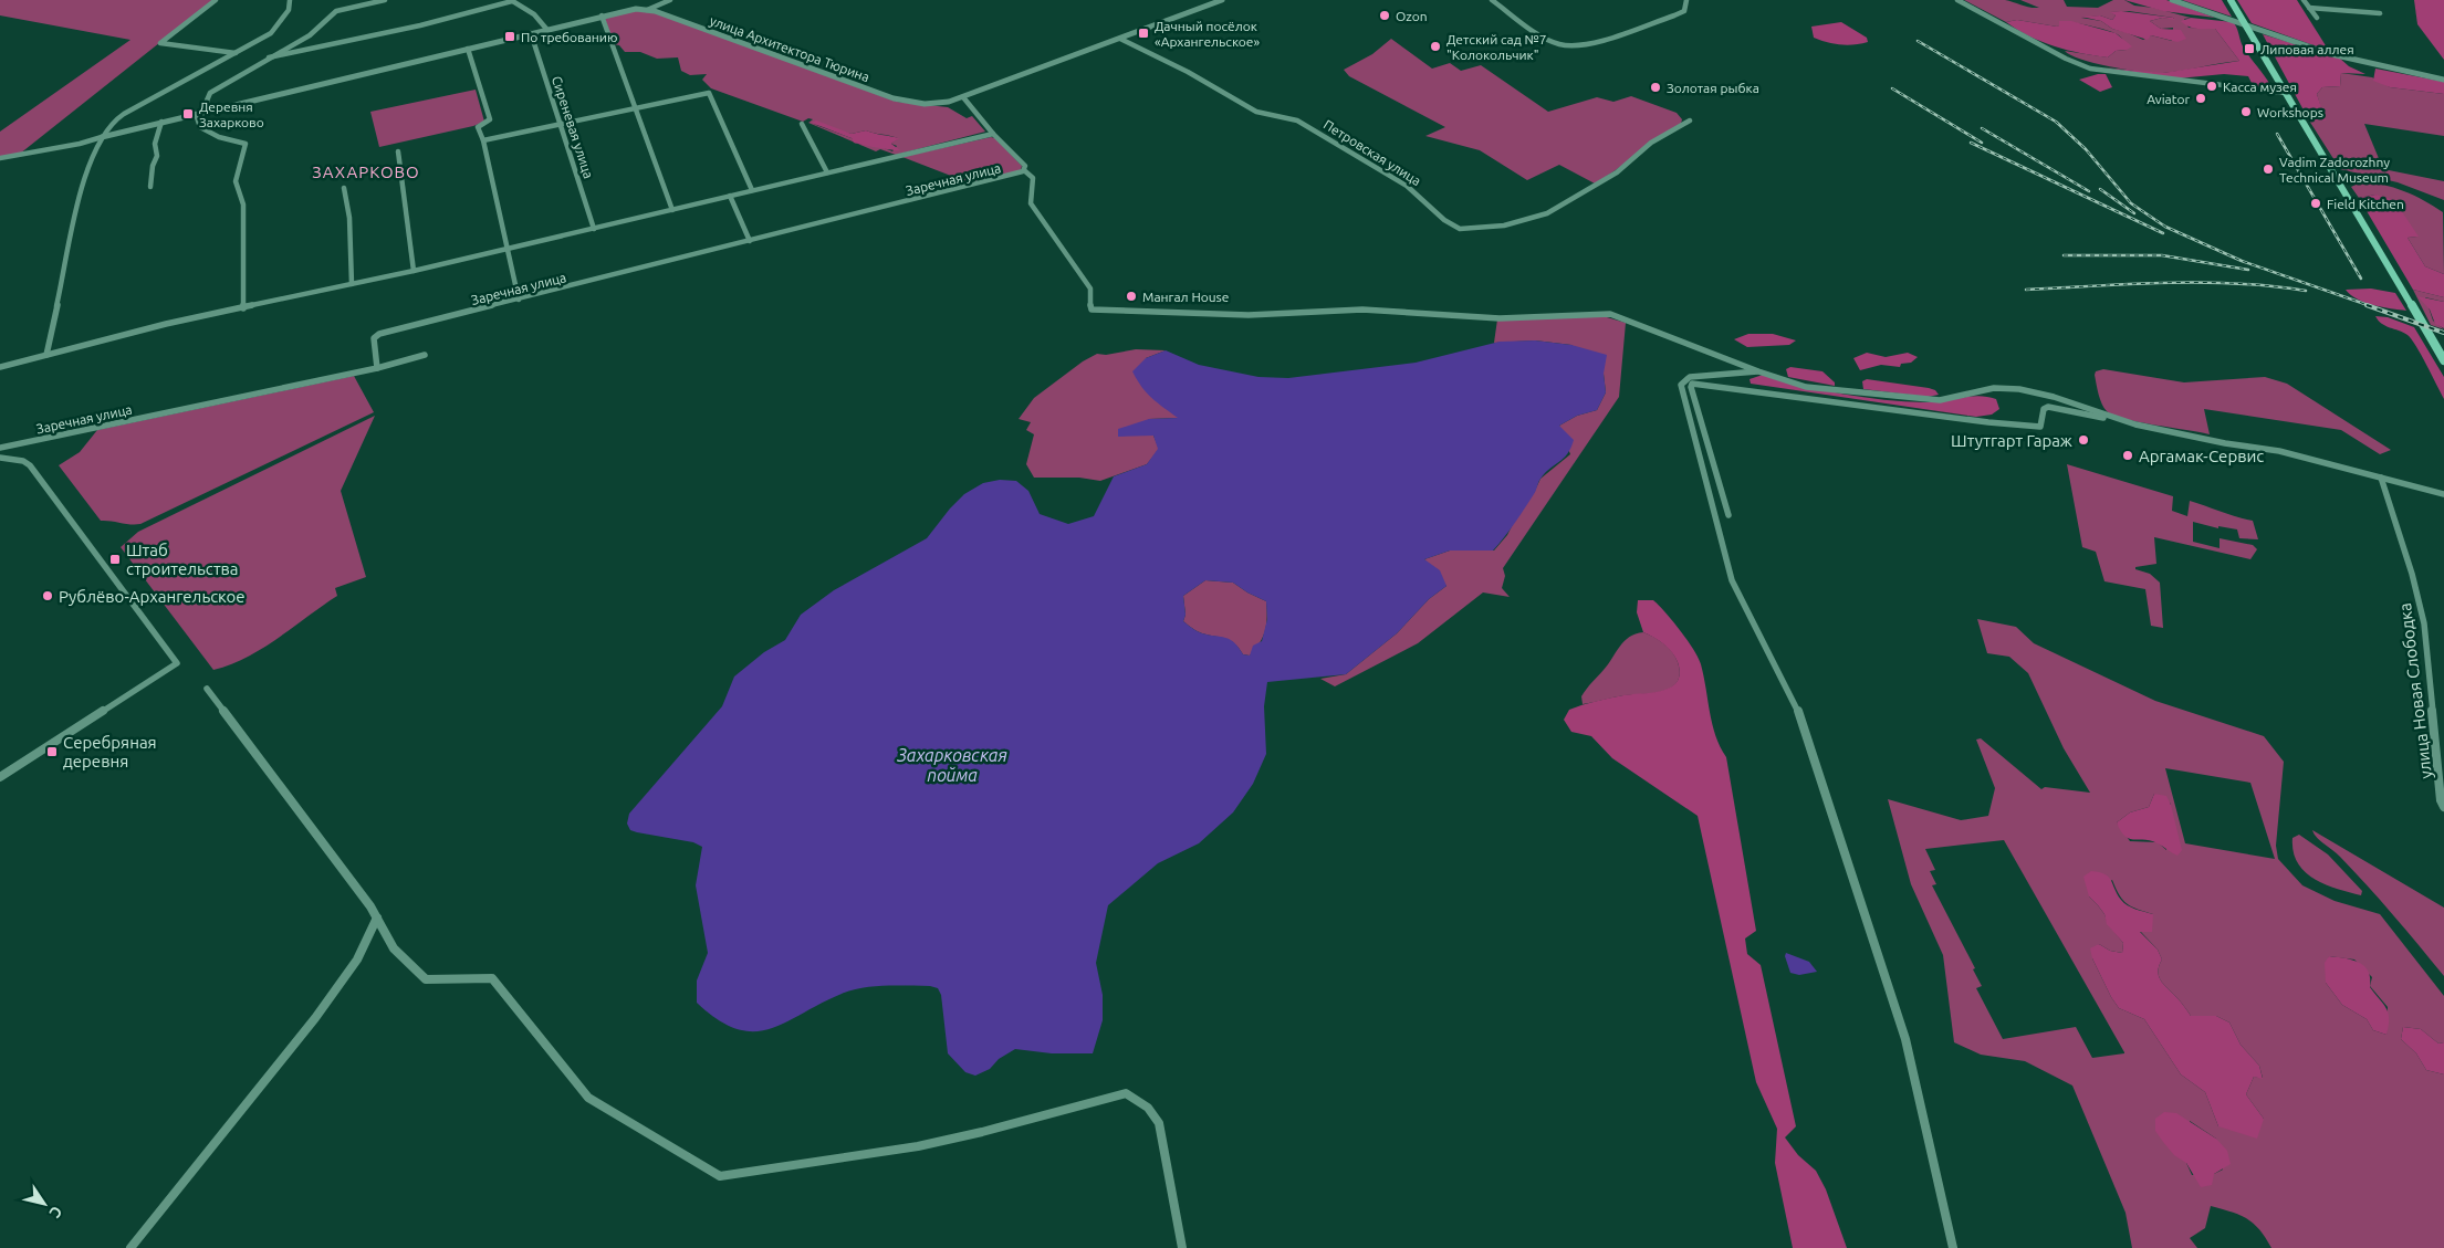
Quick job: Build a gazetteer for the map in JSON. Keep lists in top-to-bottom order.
{
  "streets": {
    "street": [
      "улица Архитектора Тюрина",
      "Сиреневая улица",
      "Петровская улица",
      "Заречная улица",
      "улица Новая Слободка"
    ]
  },
  "crossings": [
    ["улица Архитектора Тюрина", "Сиреневая улица"],
    ["улица Архитектора Тюрина", "Петровская улица"],
    ["улица Архитектора Тюрина", "Заречная улица"]
  ],
  "districts": ["ЗАХАРКОВО"],
  "water": ["Захарковская пойма"],
  "places": {
    "other": [
      "Ozon",
      "Детский сад №7 \"Колокольчик\"",
      "Касса музея",
      "Золотая рыбка",
      "Aviator",
      "Workshops",
      "Vadim Zadorozhny Technical Museum",
      "Field Kitchen",
      "Мангал House",
      "Штутгарт Гараж",
      "Аргамак-Сервис",
      "Рублёво-Архангельское"
    ],
    "transit": [
      "Дачный посёлок «Архангельское»",
      "По требованию",
      "Липовая аллея",
      "Деревня Захарково",
      "Штаб строительства",
      "Серебряная деревня"
    ]
  },
  "north": "bottom right"
}
